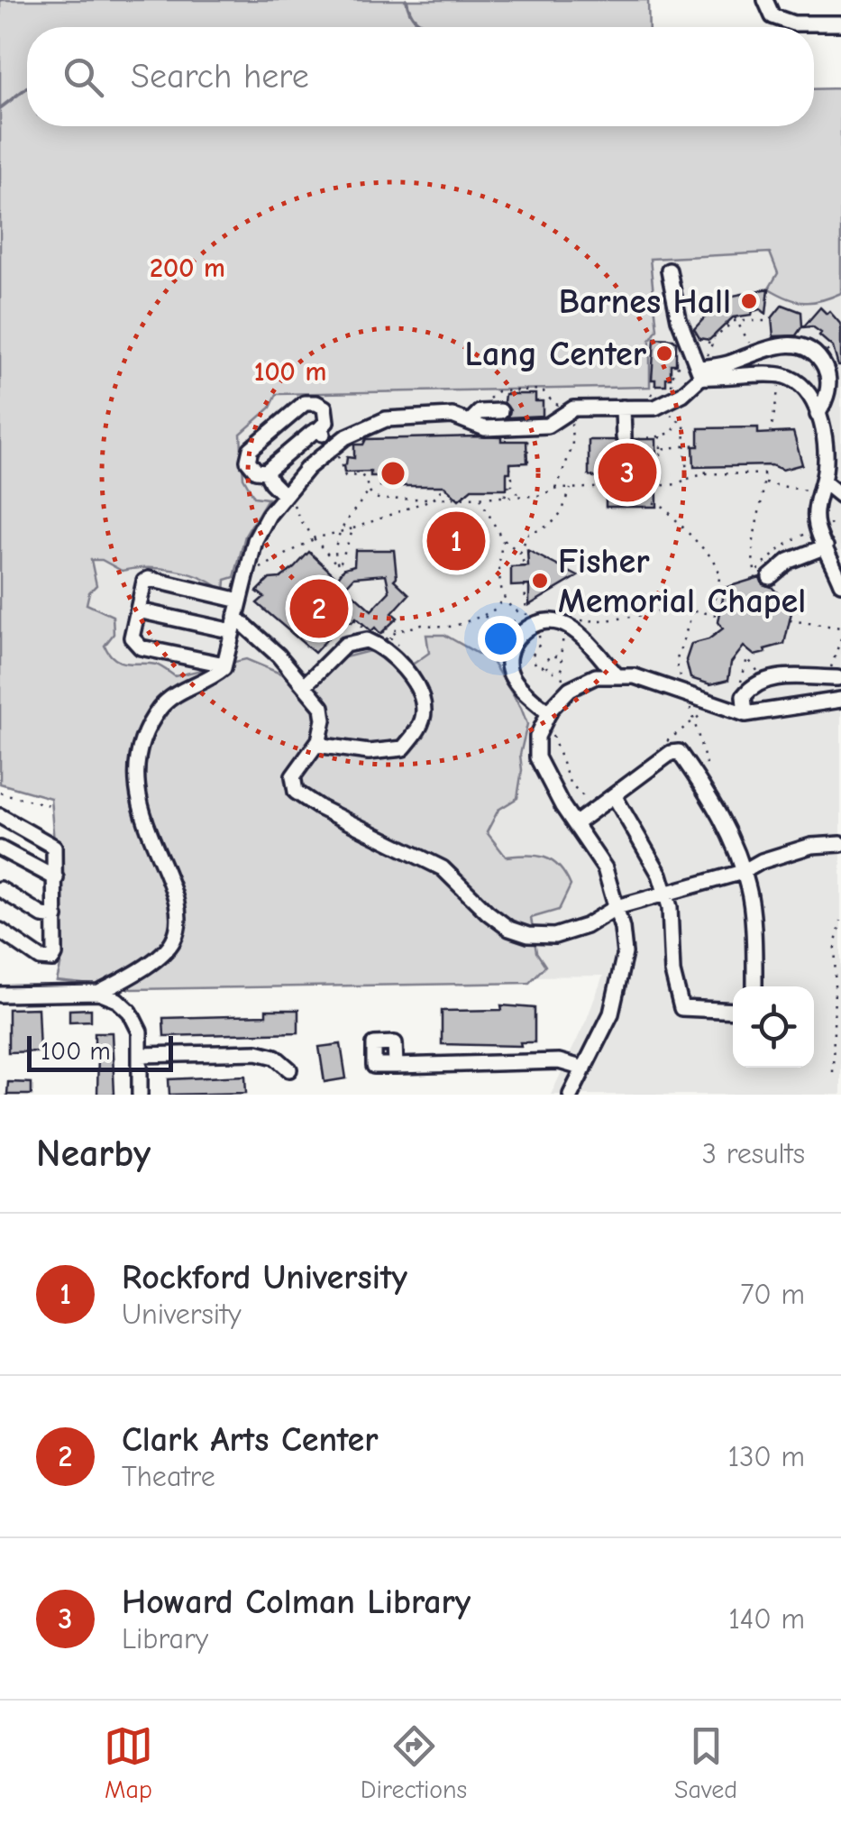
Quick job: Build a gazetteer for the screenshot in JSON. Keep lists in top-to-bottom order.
{
  "places": ["Barnes Hall", "Lang Center", "Fisher Memorial Chapel"],
  "scale_bar": "100 m",
  "page": {
    "search": "Search here",
    "pins": ["3", "1", "2"],
    "scale": "100 m",
    "heading": ["Nearby", "3 results"],
    "list": [
      {
        "mark": "1",
        "name": "Rockford University",
        "note": "University",
        "value": "70 m"
      },
      {
        "mark": "2",
        "name": "Clark Arts Center",
        "note": "Theatre",
        "value": "130 m"
      },
      {
        "mark": "3",
        "name": "Howard Colman Library",
        "note": "Library",
        "value": "140 m"
      }
    ],
    "nav": ["Map", "Directions", "Saved"]
  },
  "rings": ["200 m", "100 m"]
}
